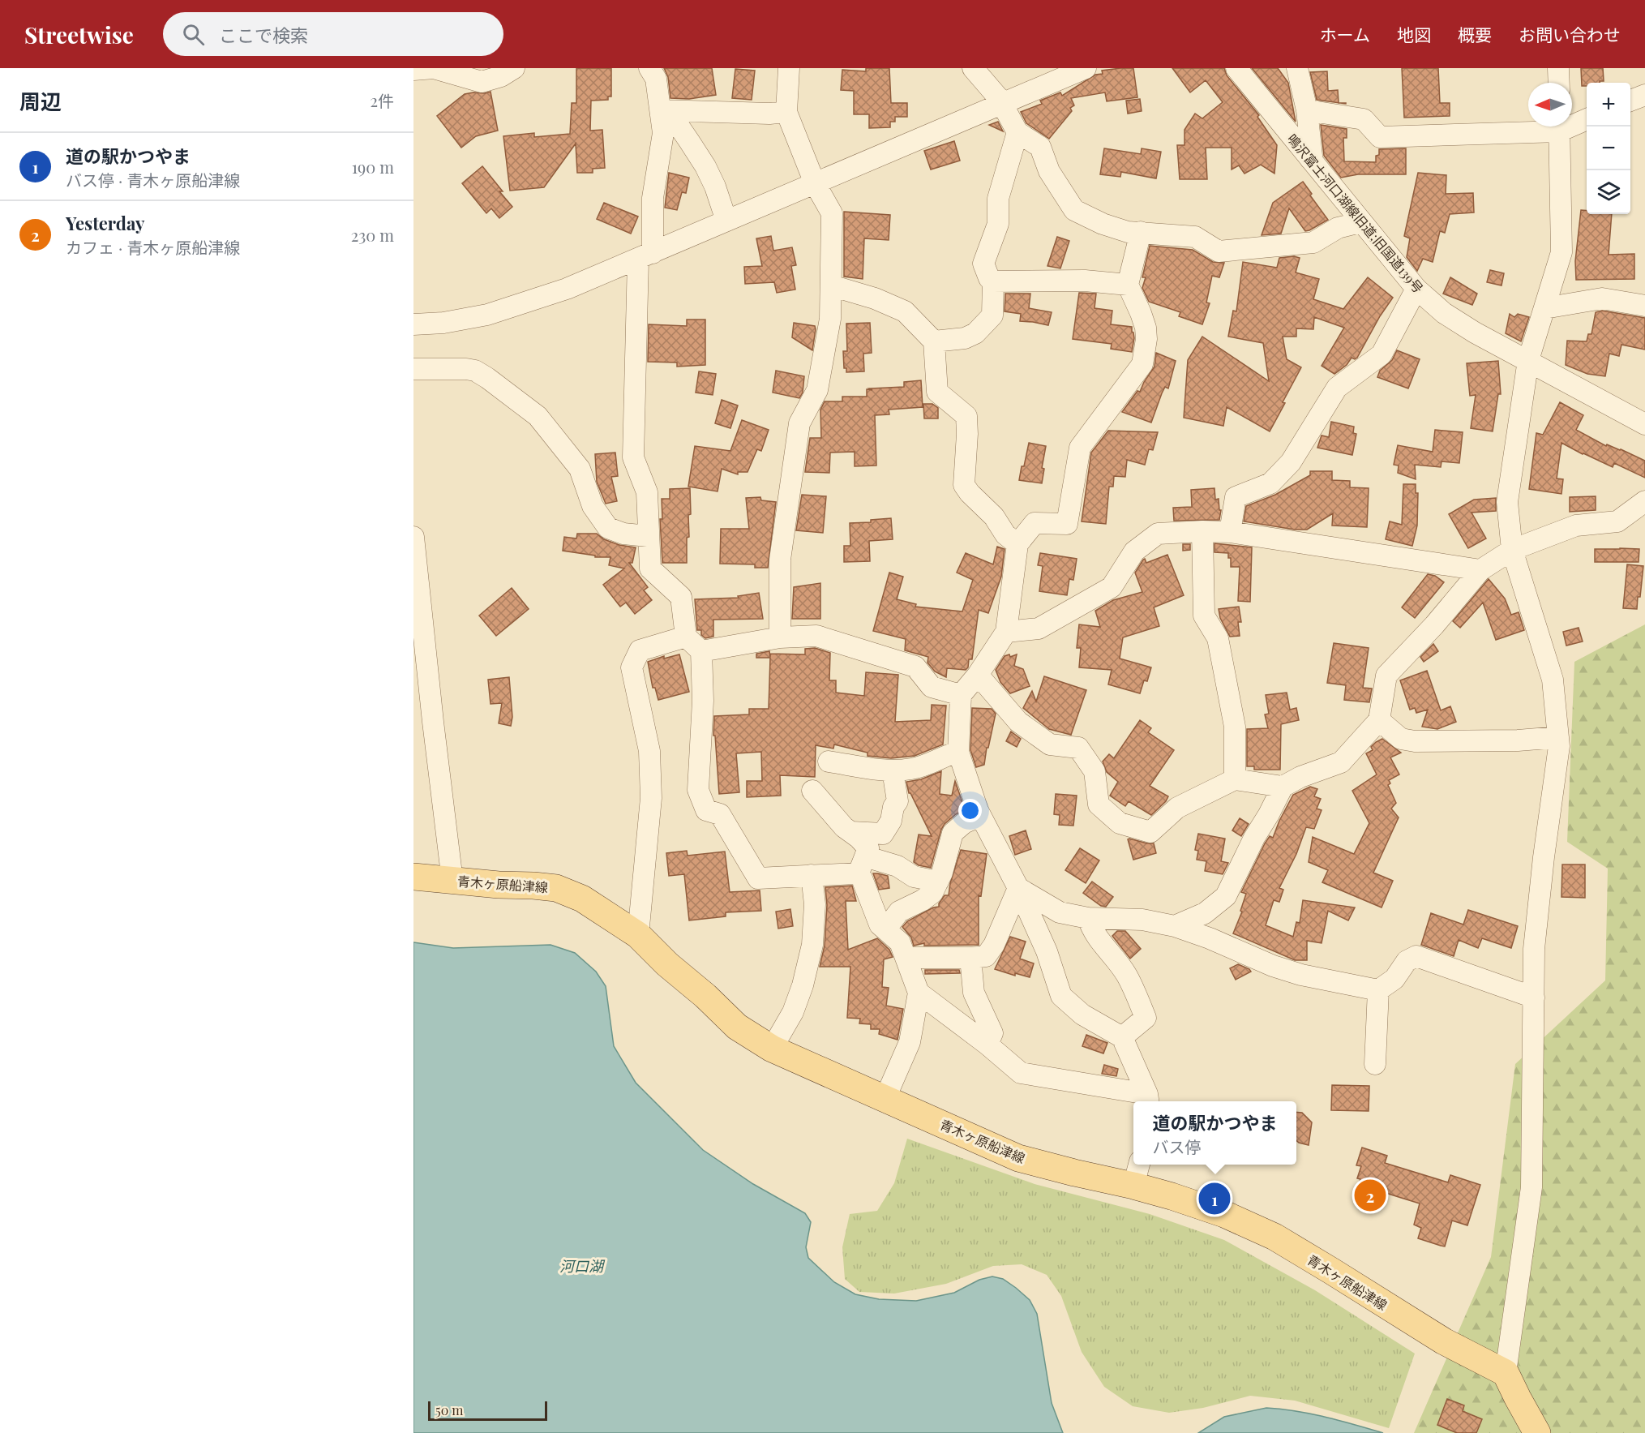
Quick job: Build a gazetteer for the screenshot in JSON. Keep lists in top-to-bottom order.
{
  "streets": {
    "main road": ["青木ヶ原船津線"],
    "street": ["鳴沢富士河口湖線旧道;旧国道139号"]
  },
  "water": ["河口湖"],
  "scale_bar": "50 m",
  "north": "left",
  "page": {
    "header": "Streetwise",
    "search": "ここで検索",
    "nav": [
      "ホーム",
      "地図",
      "概要",
      "お問い合わせ"
    ],
    "heading": ["周辺", "2件"],
    "map_buttons": ["+", "−"],
    "list": [
      {
        "mark": "1",
        "name": "道の駅かつやま",
        "note": "バス停 · 青木ヶ原船津線",
        "value": "190 m"
      },
      {
        "mark": "2",
        "name": "Yesterday",
        "note": "カフェ · 青木ヶ原船津線",
        "value": "230 m"
      }
    ],
    "popup": ["道の駅かつやま", "バス停"],
    "pins": ["2", "1"],
    "scale": "50 m"
  }
}
